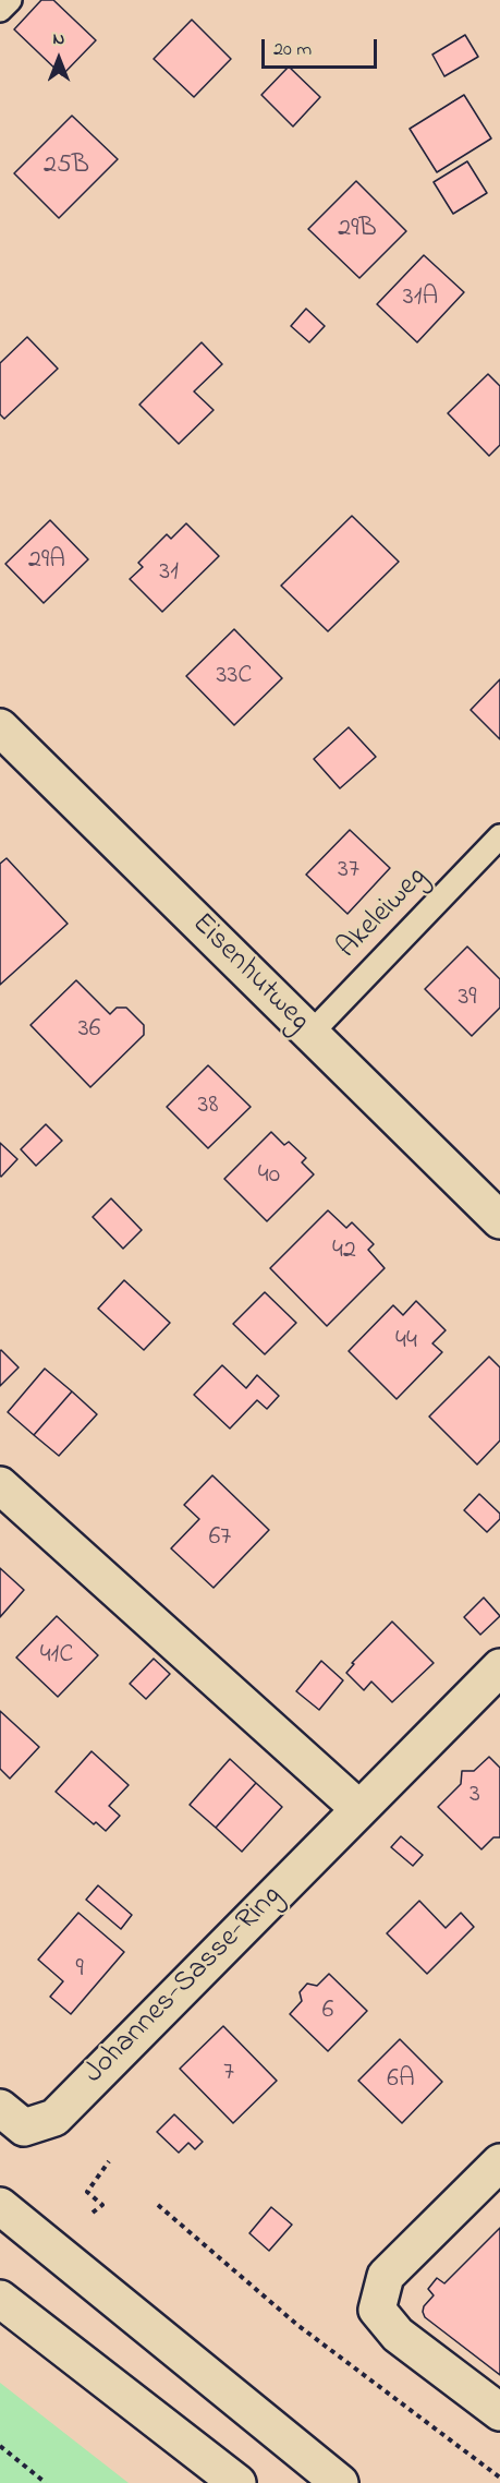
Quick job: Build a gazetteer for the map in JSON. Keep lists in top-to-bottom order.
{
  "streets": {
    "main road": ["Eisenhutweg", "Johannes-Sasse-Ring"],
    "lane": ["Akeleiweg"]
  },
  "crossings": [
    ["Akeleiweg", "Eisenhutweg"]
  ],
  "house_numbers": [
    "25B",
    "29B",
    "31A",
    "29A",
    "31",
    "33C",
    "37",
    "39",
    "36",
    "38",
    "40",
    "42",
    "44",
    "67",
    "41C",
    "3",
    "9",
    "6",
    "7",
    "6A"
  ],
  "scale_bar": "20 m",
  "north": "top"
}
